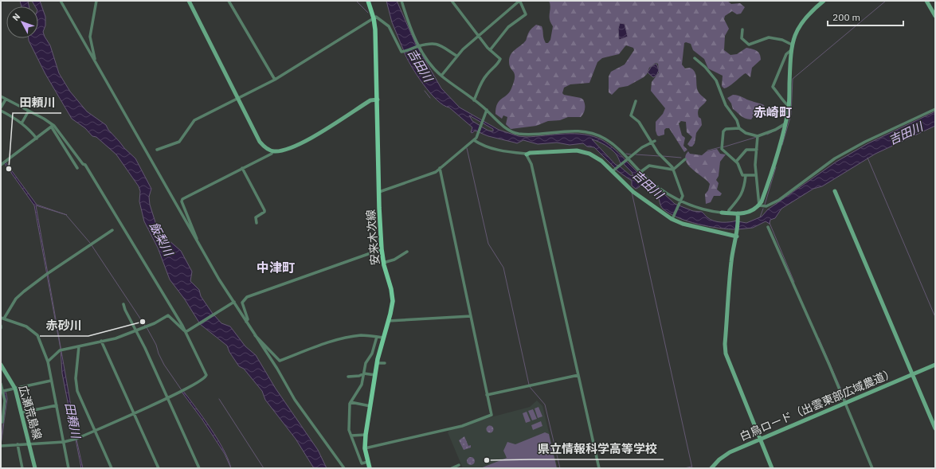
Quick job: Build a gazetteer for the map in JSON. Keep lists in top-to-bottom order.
{
  "streets": {
    "main road": ["安来木次線"],
    "street": ["白鳥ロード（出雲東部広域農道）", "広瀬荒島線"]
  },
  "districts": ["赤崎町", "中津町"],
  "water": ["吉田川", "飯梨川", "田頼川"],
  "places": ["田頼川", "赤砂川", "県立情報科学高等学校"],
  "scale_bar": "200 m",
  "north": "top left"
}
